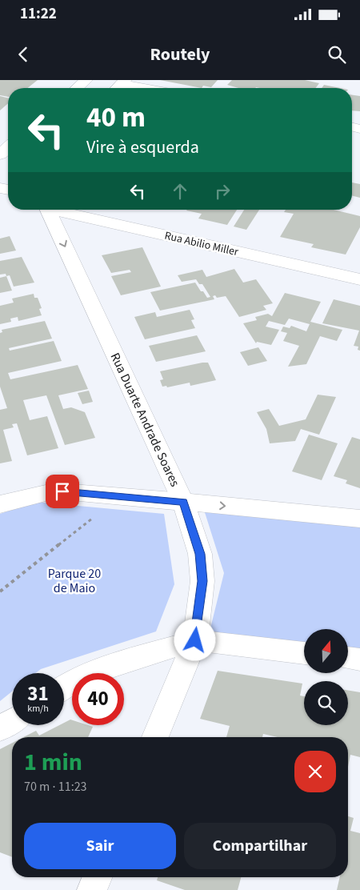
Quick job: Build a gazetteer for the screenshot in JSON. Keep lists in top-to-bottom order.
{
  "streets": {
    "street": ["Rua Abilio Miller", "Rua Duarte Andrade Soares"]
  },
  "one_way": ["Rua Duarte Andrade Soares"],
  "parks": ["Parque 20 de Maio"],
  "north": "top",
  "page": {
    "status": "11:22",
    "header": "Routely",
    "turn": ["40 m", "Vire à esquerda"],
    "speed": "31 km/h",
    "limit": "40",
    "heading": ["1 min", "70 m · 11:23"],
    "buttons": ["Sair", "Compartilhar"]
  }
}
